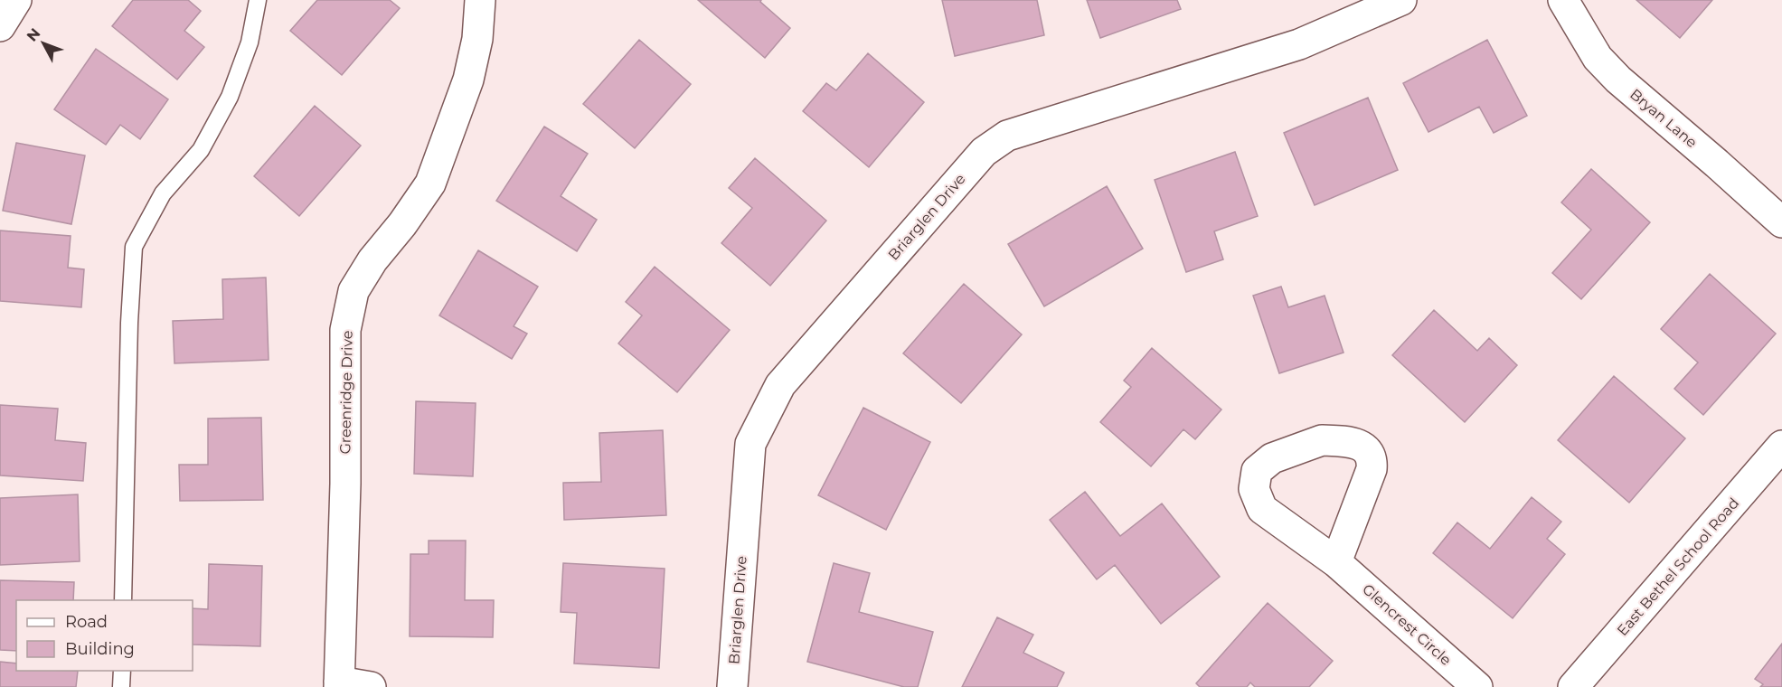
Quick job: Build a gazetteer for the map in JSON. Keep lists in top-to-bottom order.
{
  "streets": {
    "street": [
      "Bryan Lane",
      "Briarglen Drive",
      "Greenridge Drive",
      "East Bethel School Road",
      "Glencrest Circle"
    ]
  },
  "legend": ["Road", "Building"],
  "north": "top left"
}
